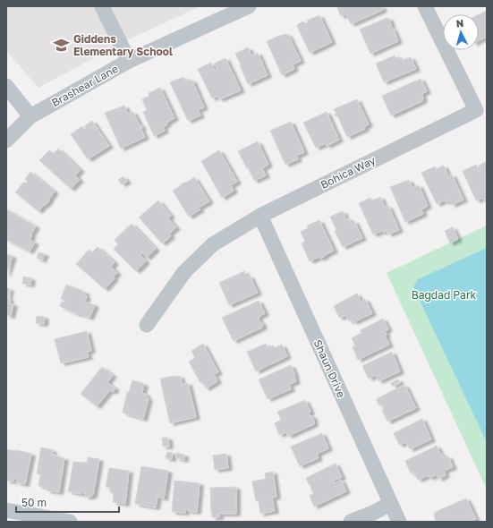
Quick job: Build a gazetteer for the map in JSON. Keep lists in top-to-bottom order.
{
  "streets": {
    "street": ["Brashear Lane", "Bohica Way", "Shaun Drive"]
  },
  "crossings": [
    ["Bohica Way", "Shaun Drive"]
  ],
  "parks": ["Bagdad Park"],
  "places": {
    "school or university": ["Giddens Elementary School"]
  },
  "scale_bar": "50 m",
  "north": "top"
}
